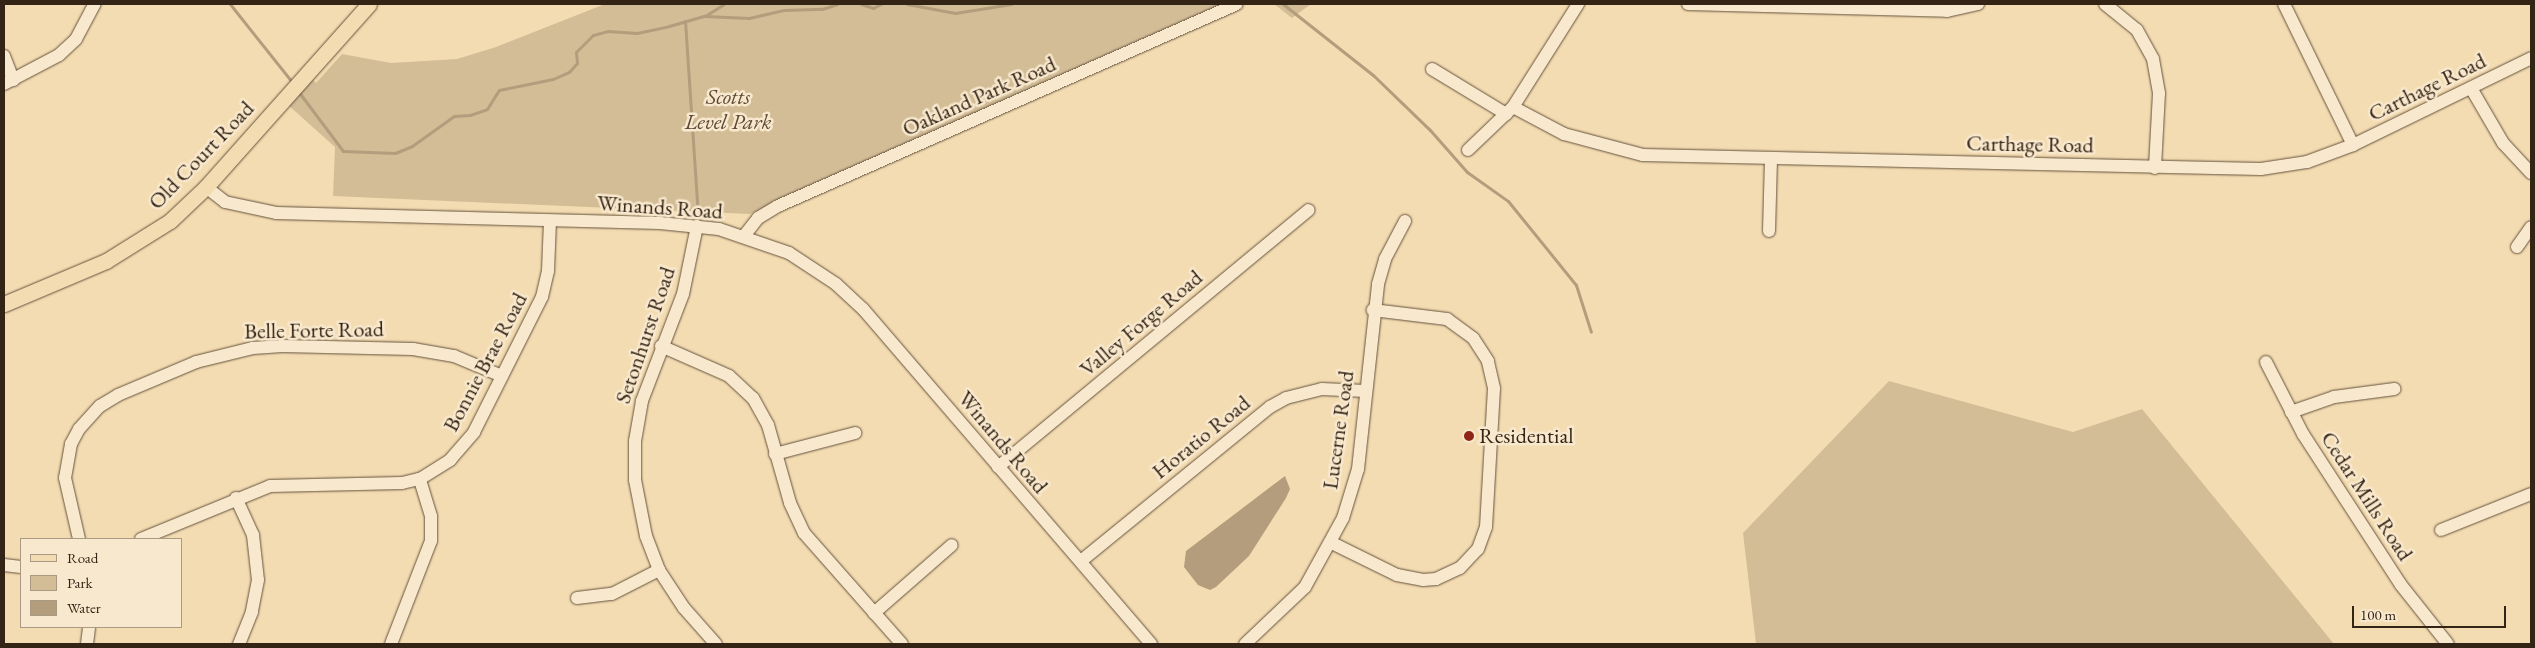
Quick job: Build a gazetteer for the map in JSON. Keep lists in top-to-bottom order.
{
  "streets": {
    "main road": ["Old Court Road"],
    "street": [
      "Carthage Road",
      "Oakland Park Road",
      "Winands Road",
      "Valley Forge Road",
      "Belle Forte Road",
      "Setonhurst Road",
      "Bonnie Brae Road",
      "Lucerne Road",
      "Horatio Road",
      "Cedar Mills Road"
    ]
  },
  "crossings": [
    ["Oakland Park Road", "Winands Road"],
    ["Old Court Road", "Winands Road"],
    ["Winands Road", "Valley Forge Road"],
    ["Winands Road", "Setonhurst Road"],
    ["Winands Road", "Bonnie Brae Road"],
    ["Winands Road", "Horatio Road"],
    ["Belle Forte Road", "Bonnie Brae Road"],
    ["Lucerne Road", "Horatio Road"]
  ],
  "parks": ["Scotts Level Park"],
  "places": ["Residential"],
  "legend": ["Road", "Park", "Water"],
  "scale_bar": "100 m"
}
